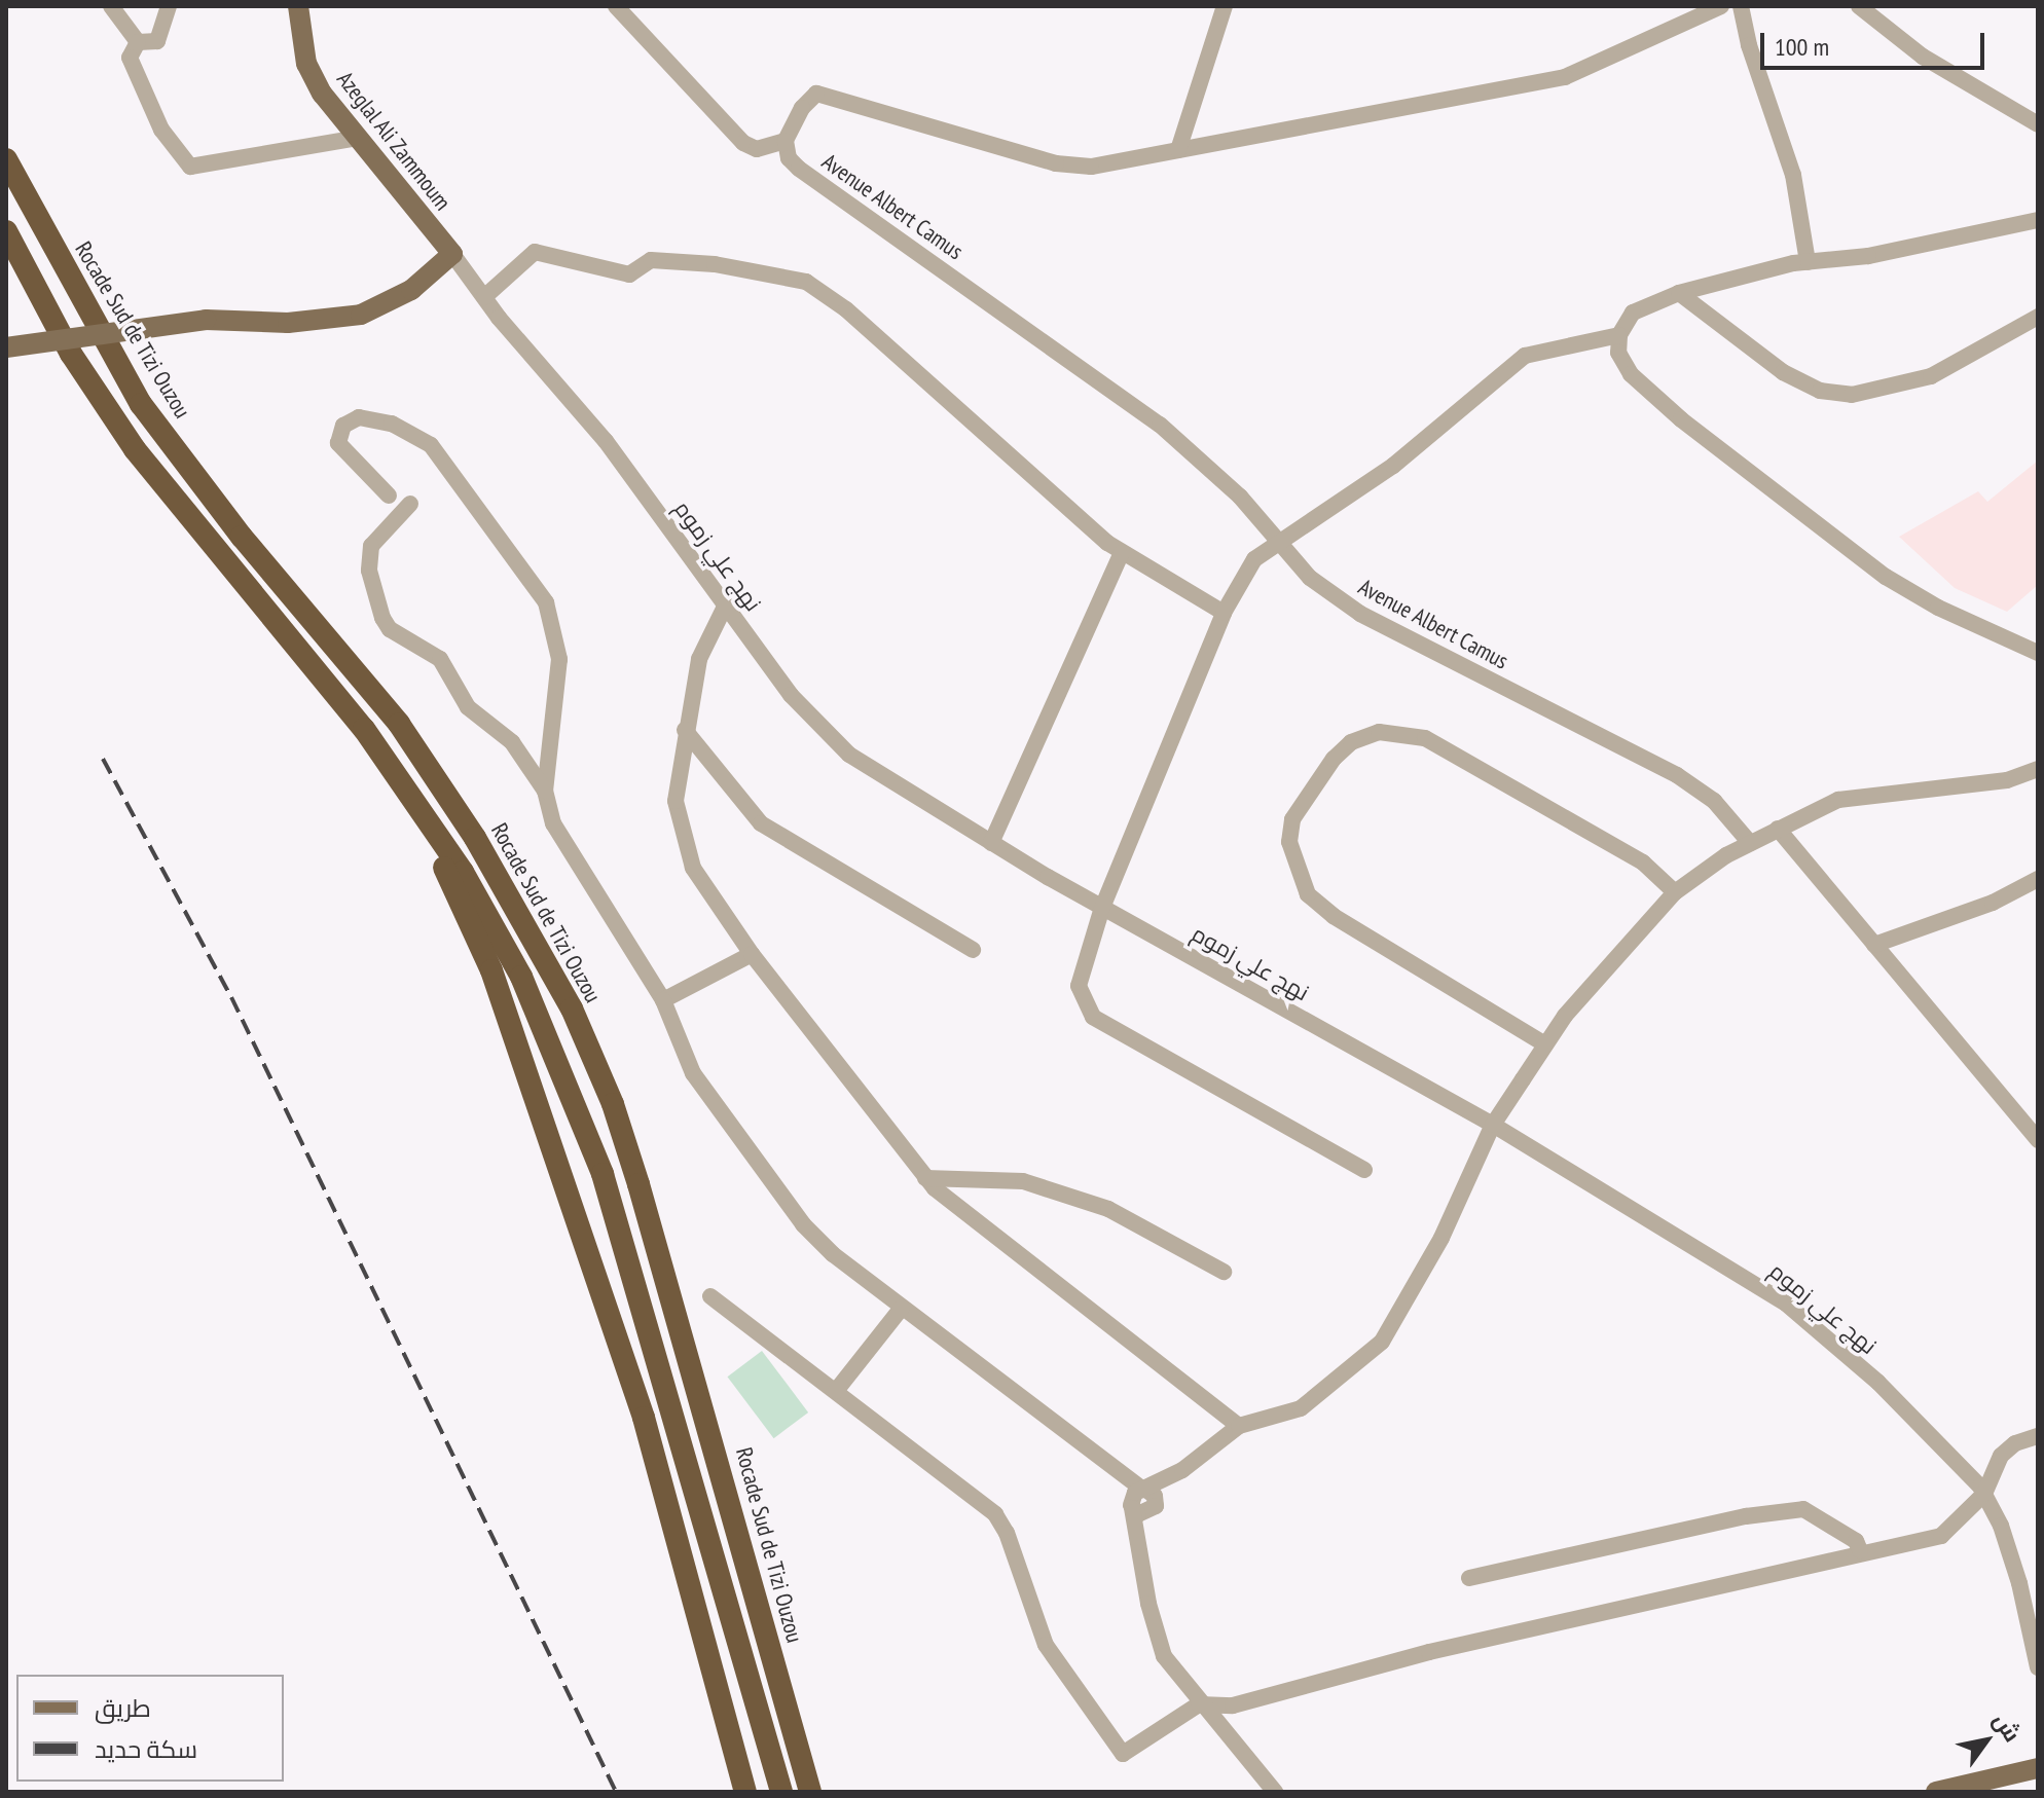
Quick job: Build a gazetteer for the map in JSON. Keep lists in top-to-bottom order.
{
  "streets": {
    "highway": ["Rocade Sud de Tizi Ouzou"],
    "main road": ["Azeglal Ali Zammoum"],
    "street": ["Avenue Albert Camus", "نهج علي زموم"]
  },
  "crossings": [
    ["Azeglal Ali Zammoum", "نهج علي زموم"]
  ],
  "legend": ["طريق", "سكة حديد"],
  "scale_bar": "100 m",
  "north": "top right"
}
